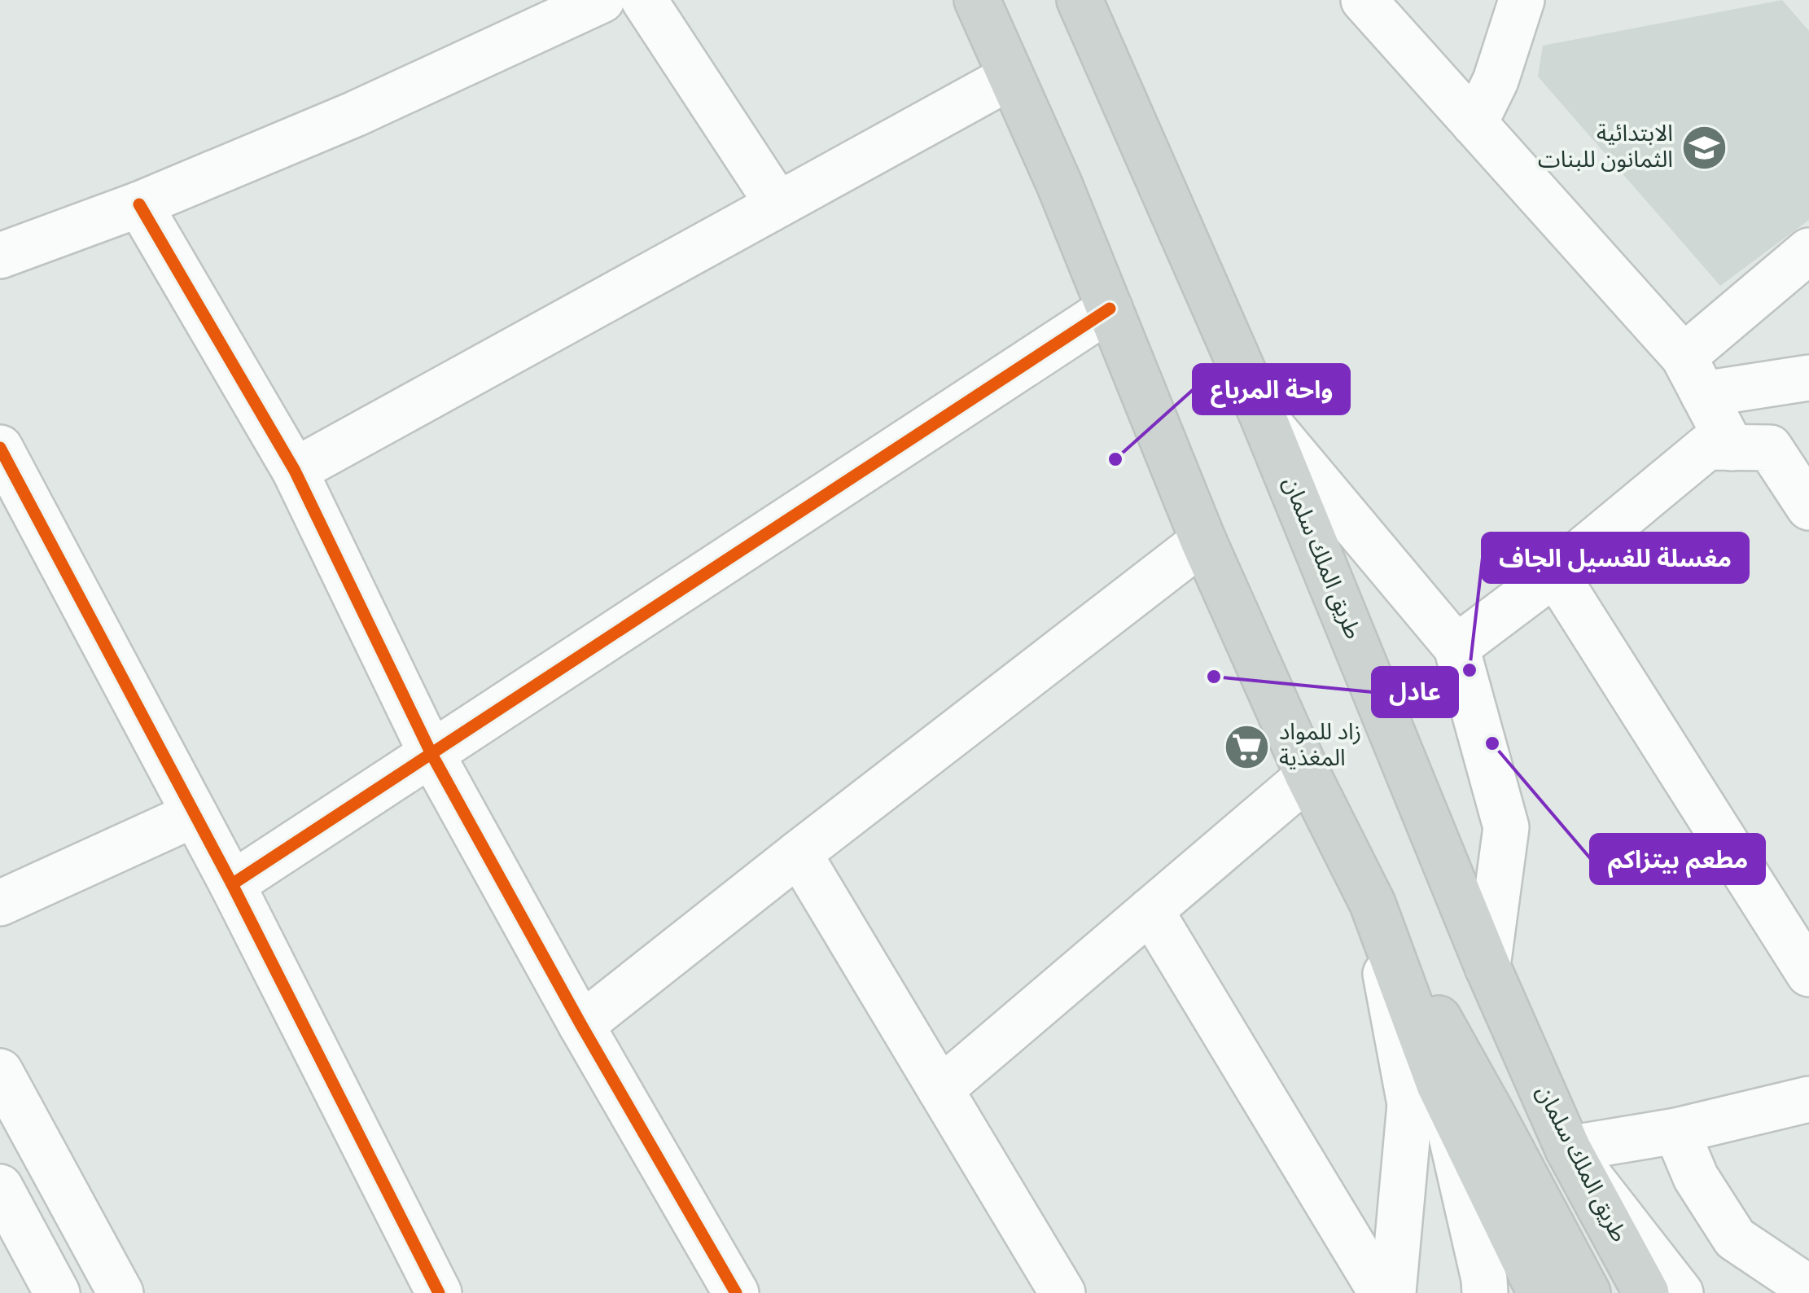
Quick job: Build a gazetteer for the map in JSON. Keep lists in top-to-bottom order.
{
  "streets": {
    "main road": ["طريق الملك سلمان"]
  },
  "places": {
    "school or university": ["الابتدائية الثمانون للبنات"],
    "other": [
      "واحة المرباع",
      "مغسلة للغسيل الجاف",
      "عادل",
      "مطعم بيتزاكم"
    ],
    "supermarket": ["زاد للمواد المغذية"]
  }
}
